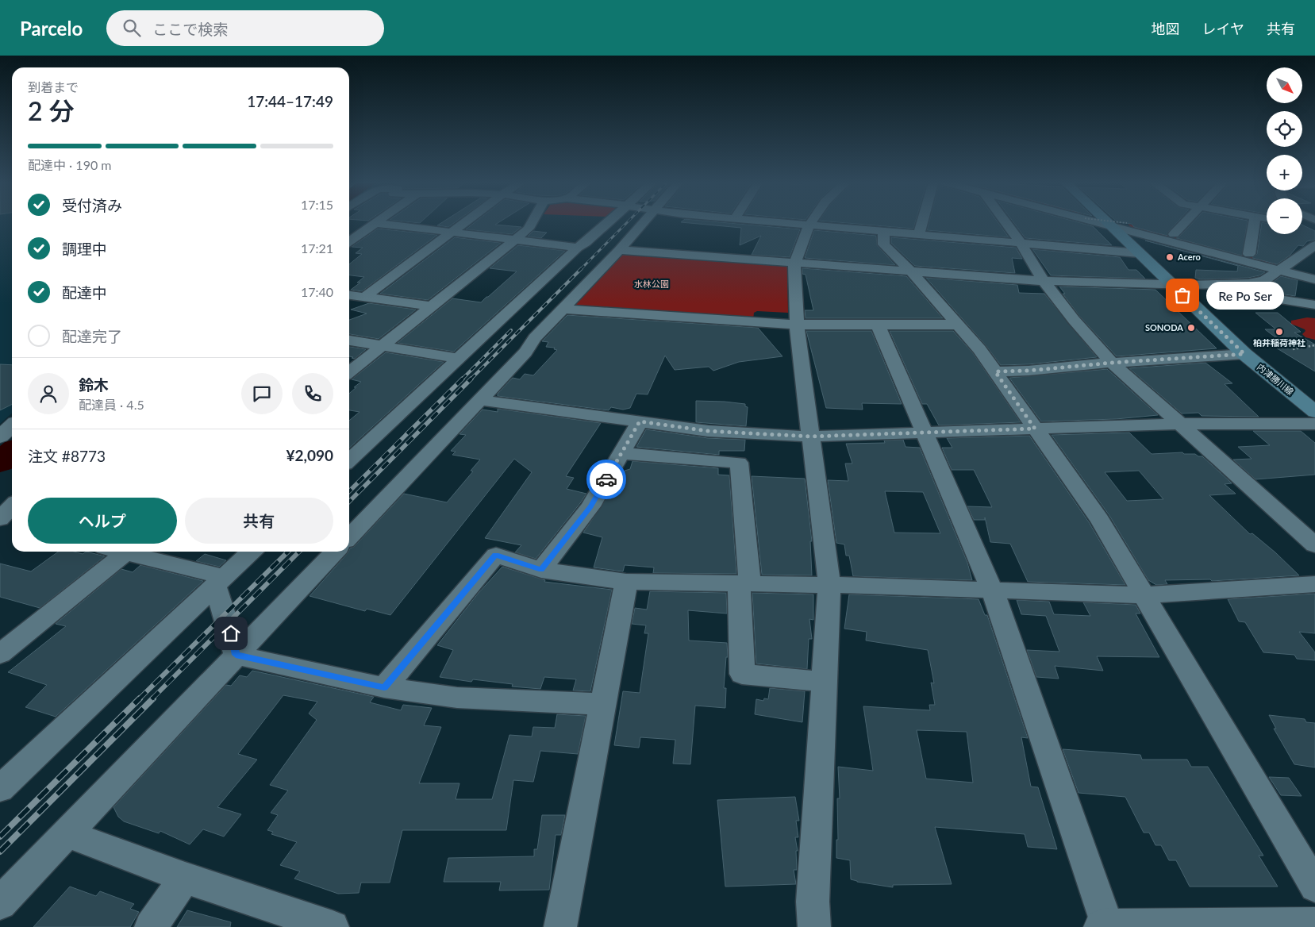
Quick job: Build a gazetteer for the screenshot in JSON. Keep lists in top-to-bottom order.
{
  "streets": {
    "main road": ["内津勝川線"]
  },
  "parks": ["水林公園"],
  "places": [
    "Acero",
    "Re Po Ser",
    "SONODA",
    "柏井稲荷神社"
  ],
  "north": "bottom right",
  "page": {
    "header": "Parcelo",
    "search": "ここで検索",
    "nav": ["地図", "レイヤ", "共有"],
    "map_buttons": ["+", "−"],
    "heading": ["2 分", "到着まで", "17:44–17:49"],
    "panel": [
      "鈴木",
      "配達員 · 4.5",
      "注文 #8773",
      "¥2,090"
    ],
    "bar": "配達中 · 190 m",
    "list": [
      ["受付済み", "17:15"],
      ["調理中", "17:21"],
      ["配達中", "17:40"],
      "配達完了"
    ],
    "bubble": "Re Po Ser",
    "buttons": ["ヘルプ", "共有"]
  }
}
